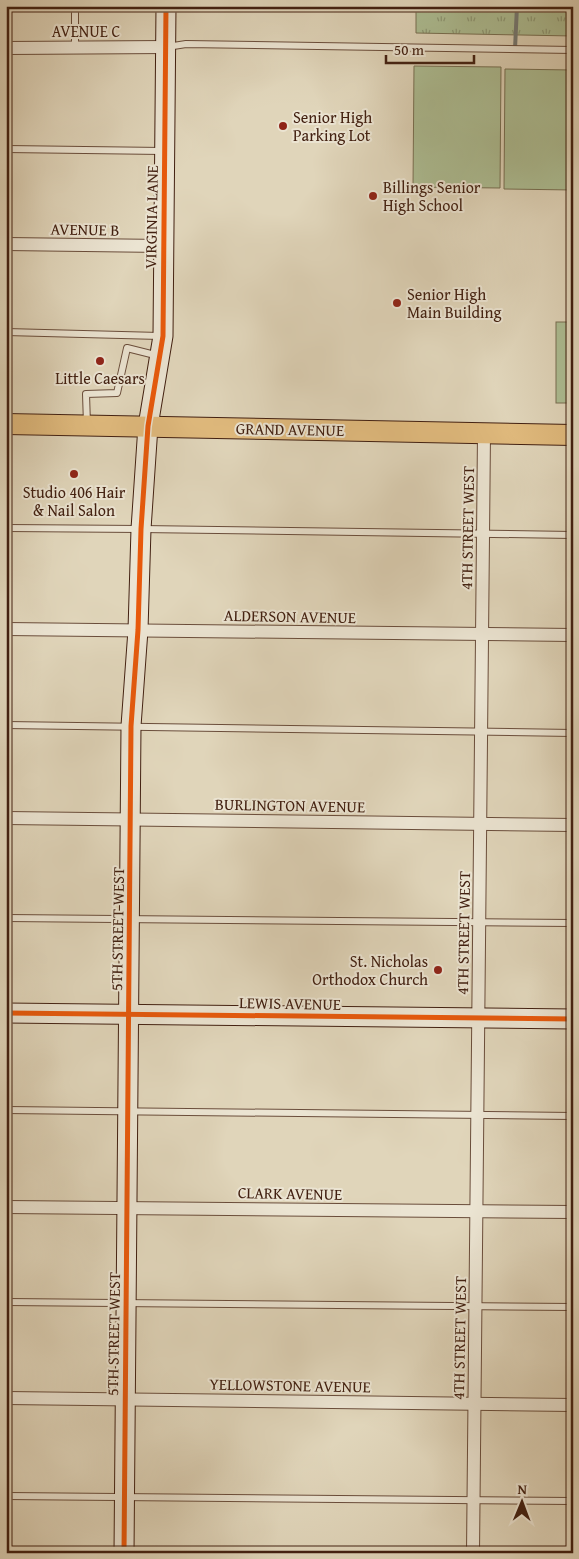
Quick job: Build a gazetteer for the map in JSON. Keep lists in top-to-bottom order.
{
  "streets": {
    "main road": ["GRAND AVENUE"],
    "street": [
      "AVENUE C",
      "VIRGINIA LANE",
      "AVENUE B",
      "4TH STREET WEST",
      "ALDERSON AVENUE",
      "BURLINGTON AVENUE",
      "5TH STREET WEST",
      "LEWIS AVENUE",
      "CLARK AVENUE",
      "YELLOWSTONE AVENUE"
    ]
  },
  "crossings": [
    ["AVENUE C", "VIRGINIA LANE"],
    ["VIRGINIA LANE", "AVENUE B"],
    ["VIRGINIA LANE", "GRAND AVENUE"],
    ["VIRGINIA LANE", "5TH STREET WEST"],
    ["GRAND AVENUE", "4TH STREET WEST"],
    ["GRAND AVENUE", "5TH STREET WEST"],
    ["4TH STREET WEST", "ALDERSON AVENUE"],
    ["4TH STREET WEST", "BURLINGTON AVENUE"],
    ["4TH STREET WEST", "LEWIS AVENUE"],
    ["4TH STREET WEST", "CLARK AVENUE"],
    ["4TH STREET WEST", "YELLOWSTONE AVENUE"],
    ["ALDERSON AVENUE", "5TH STREET WEST"],
    ["BURLINGTON AVENUE", "5TH STREET WEST"],
    ["5TH STREET WEST", "LEWIS AVENUE"],
    ["5TH STREET WEST", "CLARK AVENUE"],
    ["5TH STREET WEST", "YELLOWSTONE AVENUE"]
  ],
  "places": [
    "Senior High Parking Lot",
    "Billings Senior High School",
    "Senior High Main Building",
    "Little Caesars",
    "Studio 406 Hair & Nail Salon",
    "St. Nicholas Orthodox Church"
  ],
  "scale_bar": "50 m",
  "north": "top"
}
